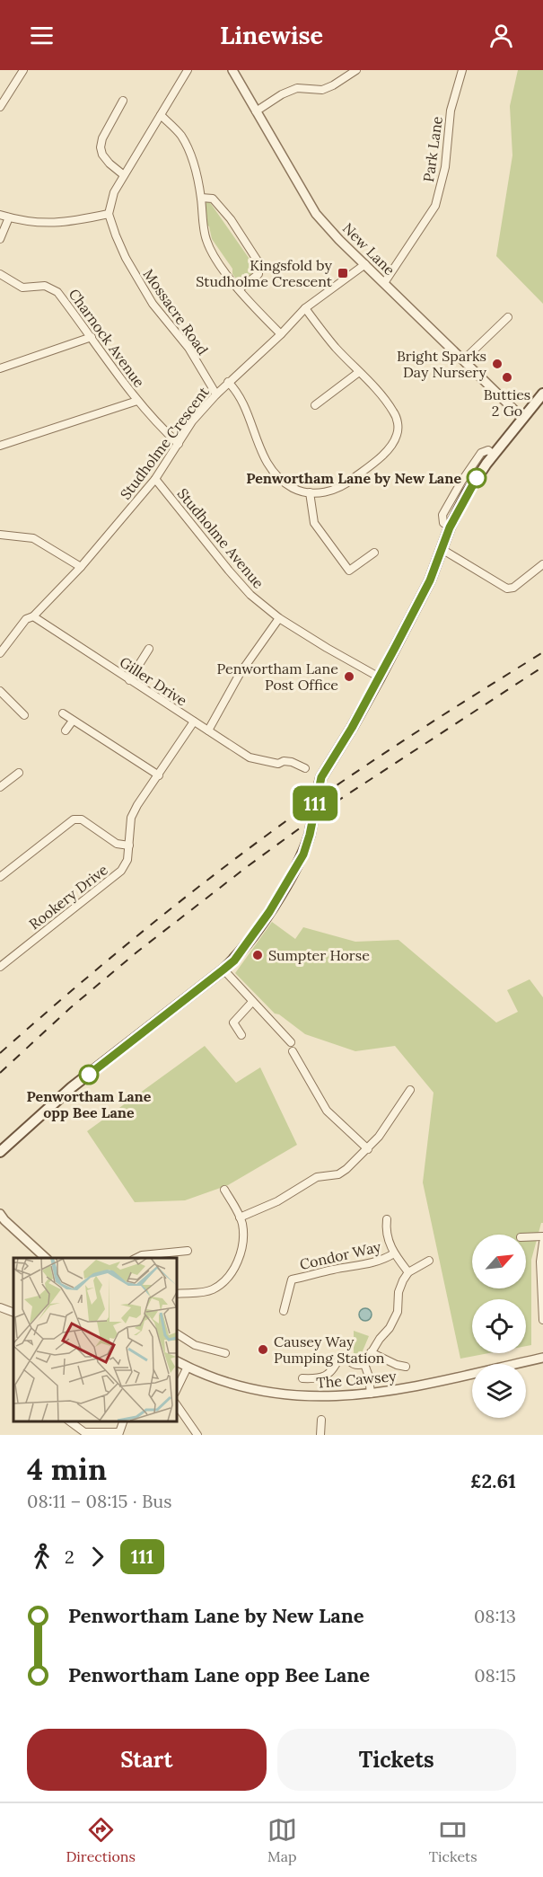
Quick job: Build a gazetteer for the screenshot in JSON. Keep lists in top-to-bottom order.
{
  "streets": {
    "street": [
      "Park Lane",
      "New Lane",
      "Mossacre Road",
      "Charnock Avenue",
      "Studholme Crescent",
      "Studholme Avenue",
      "Giller Drive",
      "Rookery Drive",
      "Condor Way",
      "The Cawsey"
    ]
  },
  "crossings": [
    ["Park Lane", "New Lane"],
    ["New Lane", "Studholme Crescent"],
    ["Mossacre Road", "Studholme Crescent"],
    ["Charnock Avenue", "Studholme Crescent"],
    ["Studholme Crescent", "Studholme Avenue"],
    ["Studholme Crescent", "Giller Drive"],
    ["Giller Drive", "Rookery Drive"]
  ],
  "places": {
    "transit": ["Kingsfold by Studholme Crescent"],
    "other": [
      "Bright Sparks Day Nursery",
      "Butties 2 Go",
      "Penwortham Lane by New Lane",
      "Penwortham Lane Post Office",
      "Sumpter Horse",
      "Penwortham Lane opp Bee Lane",
      "Causey Way Pumping Station"
    ]
  },
  "lines": ["bus line 111"],
  "north": "top right",
  "page": {
    "header": "Linewise",
    "on_map": "111",
    "heading": ["4 min", "08:11 – 08:15 · Bus", "£2.61"],
    "legs": ["2", "111"],
    "list": [
      {
        "name": "Penwortham Lane by New Lane",
        "value": "08:13"
      },
      {
        "name": "Penwortham Lane opp Bee Lane",
        "value": "08:15"
      }
    ],
    "buttons": ["Start", "Tickets"],
    "tabs": ["Directions", "Map", "Tickets"]
  }
}
